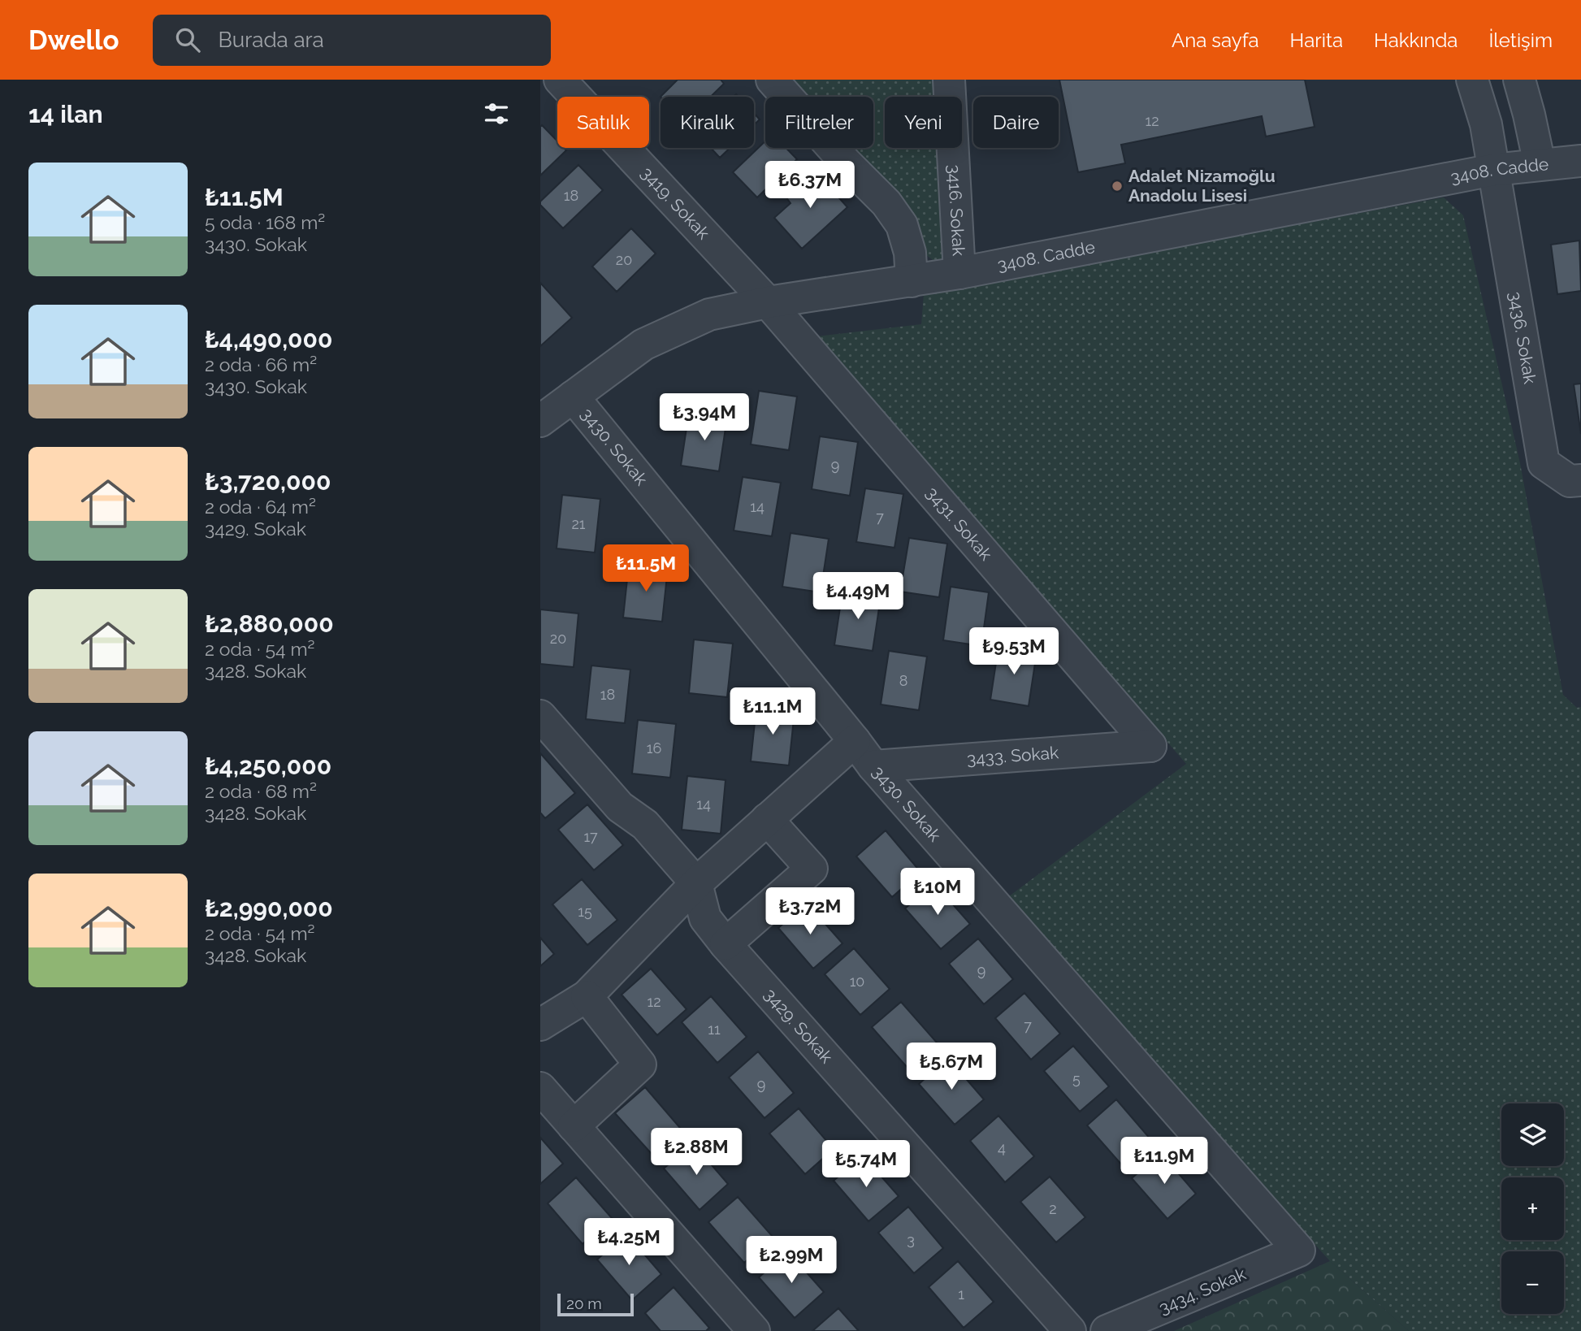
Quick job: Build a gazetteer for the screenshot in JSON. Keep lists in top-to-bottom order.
{
  "streets": {
    "street": [
      "3408. Cadde",
      "3419. Sokak",
      "3416. Sokak",
      "3436. Sokak",
      "3430. Sokak",
      "3431. Sokak",
      "3433. Sokak",
      "3429. Sokak",
      "3434. Sokak"
    ]
  },
  "crossings": [
    ["3408. Cadde", "3419. Sokak"],
    ["3408. Cadde", "3416. Sokak"],
    ["3408. Cadde", "3436. Sokak"],
    ["3408. Cadde", "3430. Sokak"],
    ["3408. Cadde", "3431. Sokak"],
    ["3419. Sokak", "3431. Sokak"],
    ["3430. Sokak", "3433. Sokak"],
    ["3430. Sokak", "3434. Sokak"],
    ["3431. Sokak", "3433. Sokak"]
  ],
  "places": ["Adalet Nizamoğlu Anadolu Lisesi"],
  "house_numbers": [
    "12",
    "18",
    "20",
    "9",
    "14",
    "7",
    "21",
    "20",
    "8",
    "18",
    "16",
    "14",
    "17",
    "15",
    "9",
    "10",
    "12",
    "7",
    "11",
    "5",
    "9",
    "4",
    "2",
    "3",
    "1"
  ],
  "scale_bar": "20 m",
  "page": {
    "header": "Dwello",
    "search": "Burada ara",
    "nav": [
      "Ana sayfa",
      "Harita",
      "Hakkında",
      "İletişim"
    ],
    "heading": "14 ilan",
    "chip": [
      "Satılık",
      "Kiralık",
      "Filtreler",
      "Yeni",
      "Daire"
    ],
    "list": [
      {
        "name": "₺11.5M",
        "note": "5 oda · 168 m² · 3430. Sokak"
      },
      {
        "name": "₺4,490,000",
        "note": "2 oda · 66 m² · 3430. Sokak"
      },
      {
        "name": "₺3,720,000",
        "note": "2 oda · 64 m² · 3429. Sokak"
      },
      {
        "name": "₺2,880,000",
        "note": "2 oda · 54 m² · 3428. Sokak"
      },
      {
        "name": "₺4,250,000",
        "note": "2 oda · 68 m² · 3428. Sokak"
      },
      {
        "name": "₺2,990,000",
        "note": "2 oda · 54 m² · 3428. Sokak"
      }
    ],
    "price": [
      "₺6.37M",
      "₺3.94M",
      "₺11.5M",
      "₺4.49M",
      "₺9.53M",
      "₺11.1M",
      "₺10M",
      "₺3.72M",
      "₺5.67M",
      "₺2.88M",
      "₺11.9M",
      "₺5.74M",
      "₺4.25M",
      "₺2.99M"
    ],
    "map_buttons": ["+", "−"],
    "scale": "20 m"
  }
}
